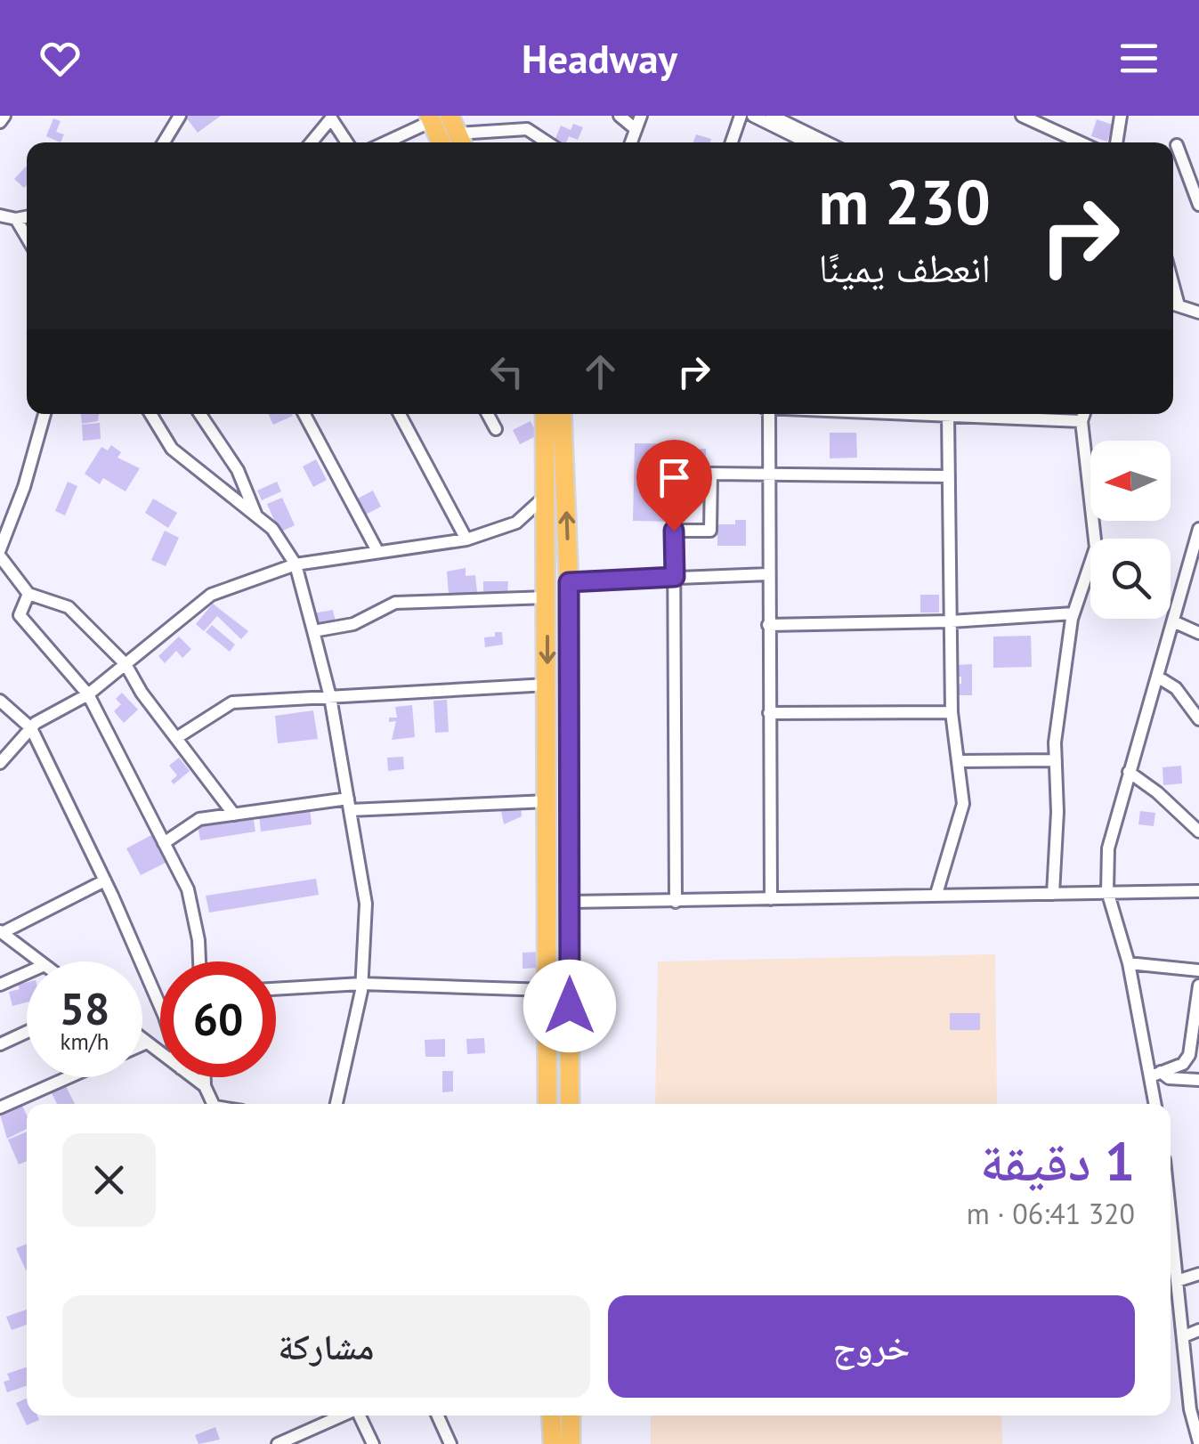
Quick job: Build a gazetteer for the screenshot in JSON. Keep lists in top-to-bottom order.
{
  "north": "left",
  "page": {
    "header": "Headway",
    "turn": ["230 m", "انعطف يمينًا"],
    "speed": "58 km/h",
    "limit": "60",
    "heading": ["1 دقيقة", "320 m · 06:41"],
    "buttons": ["خروج", "مشاركة"]
  }
}
